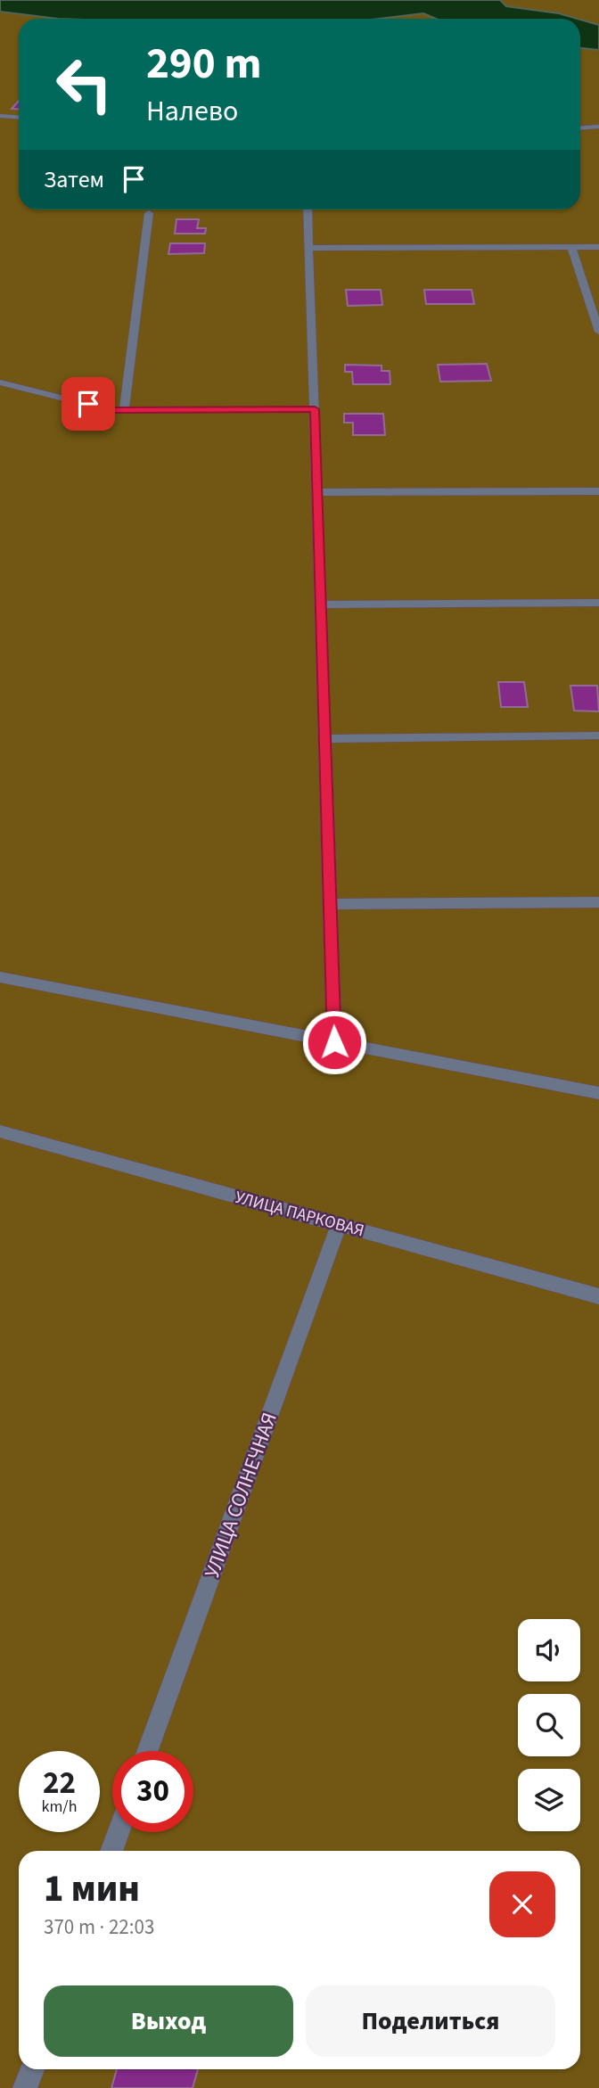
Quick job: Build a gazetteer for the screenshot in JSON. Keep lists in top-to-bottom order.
{
  "streets": {
    "street": ["УЛИЦА ПАРКОВАЯ", "УЛИЦА СОЛНЕЧНАЯ"]
  },
  "crossings": [
    ["УЛИЦА ПАРКОВАЯ", "УЛИЦА СОЛНЕЧНАЯ"]
  ],
  "page": {
    "turn": ["290 m", "Налево"],
    "then": "Затем",
    "speed": "22 km/h",
    "limit": "30",
    "heading": ["1 мин", "370 m · 22:03"],
    "buttons": ["Выход", "Поделиться"]
  }
}
